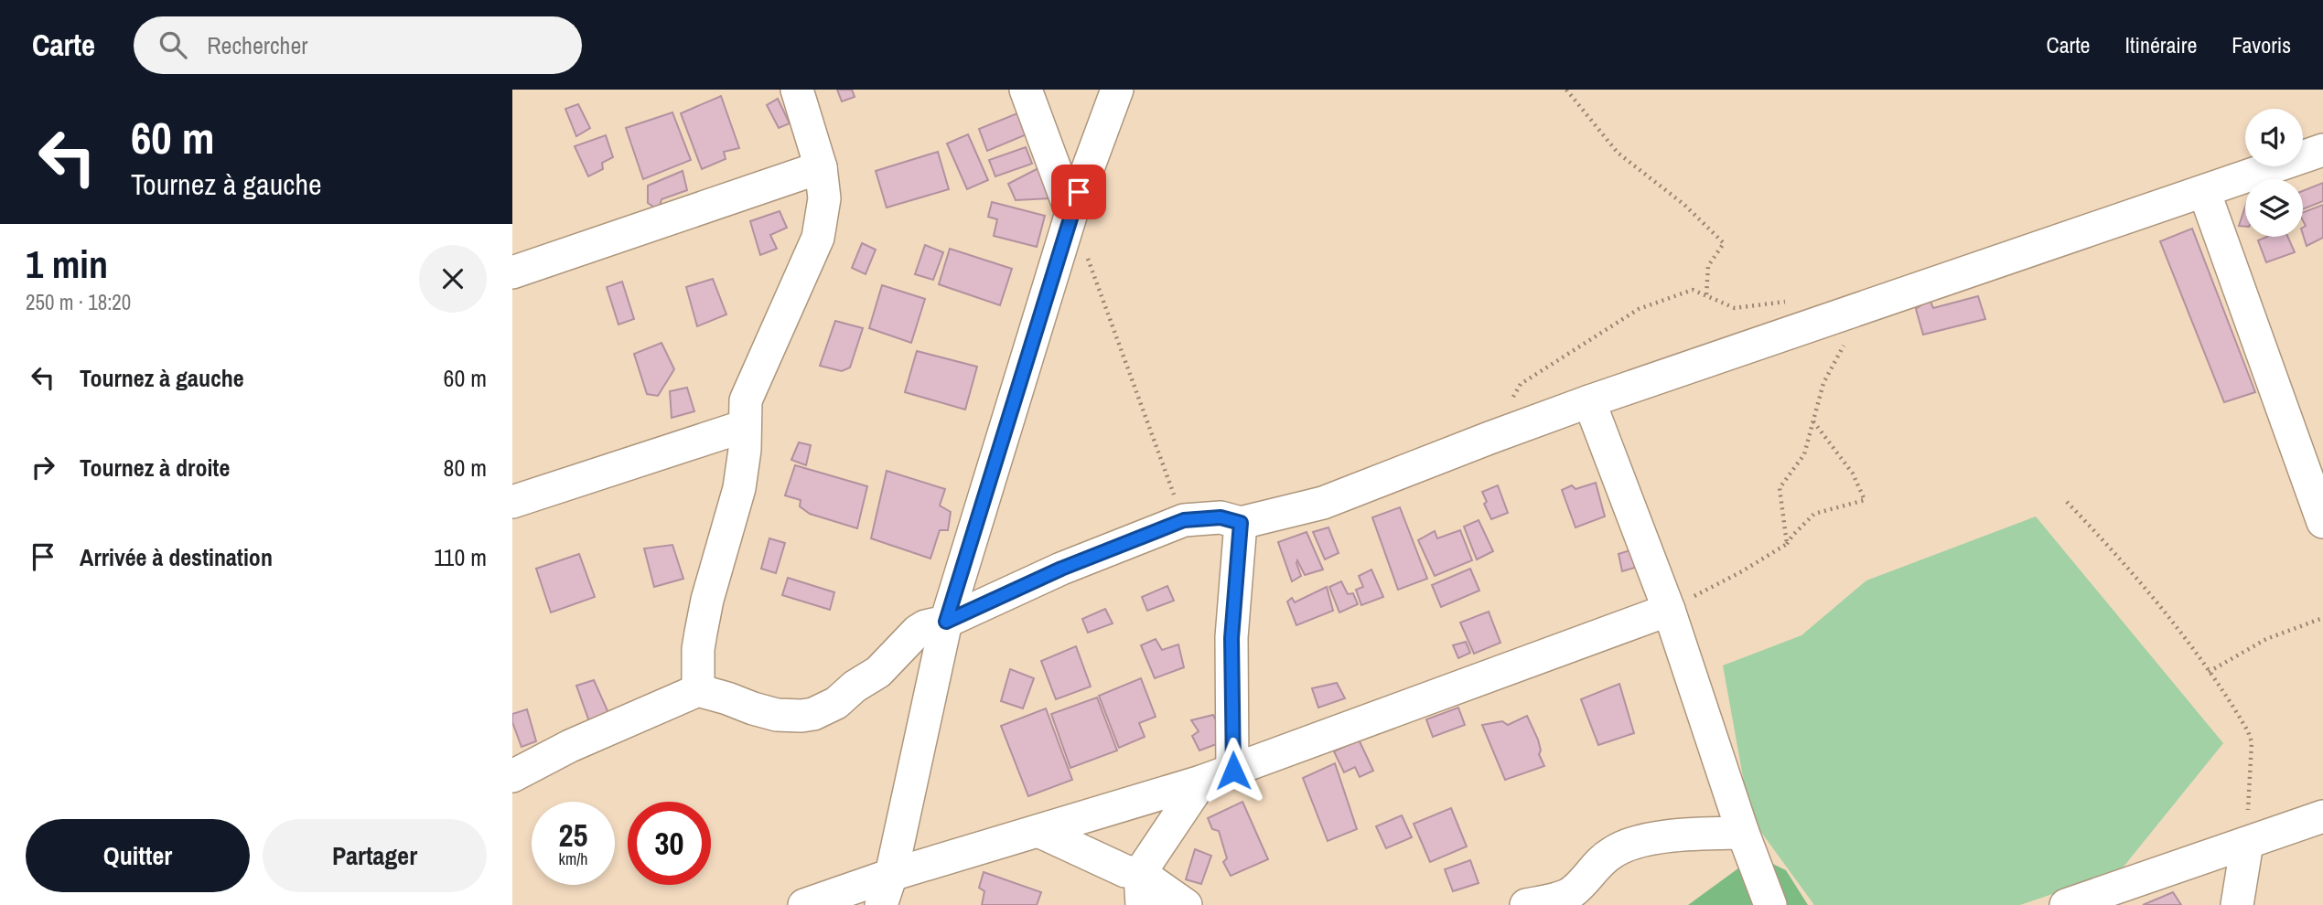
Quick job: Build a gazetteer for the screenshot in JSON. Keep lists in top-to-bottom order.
{
  "page": {
    "header": "Carte",
    "search": "Rechercher",
    "nav": ["Carte", "Itinéraire", "Favoris"],
    "turn": ["60 m", "Tournez à gauche"],
    "heading": ["1 min", "250 m · 18:20"],
    "list": [
      {
        "name": "Tournez à gauche",
        "value": "60 m"
      },
      {
        "name": "Tournez à droite",
        "value": "80 m"
      },
      {
        "name": "Arrivée à destination",
        "value": "110 m"
      }
    ],
    "speed": "25 km/h",
    "limit": "30",
    "buttons": ["Quitter", "Partager"]
  }
}
